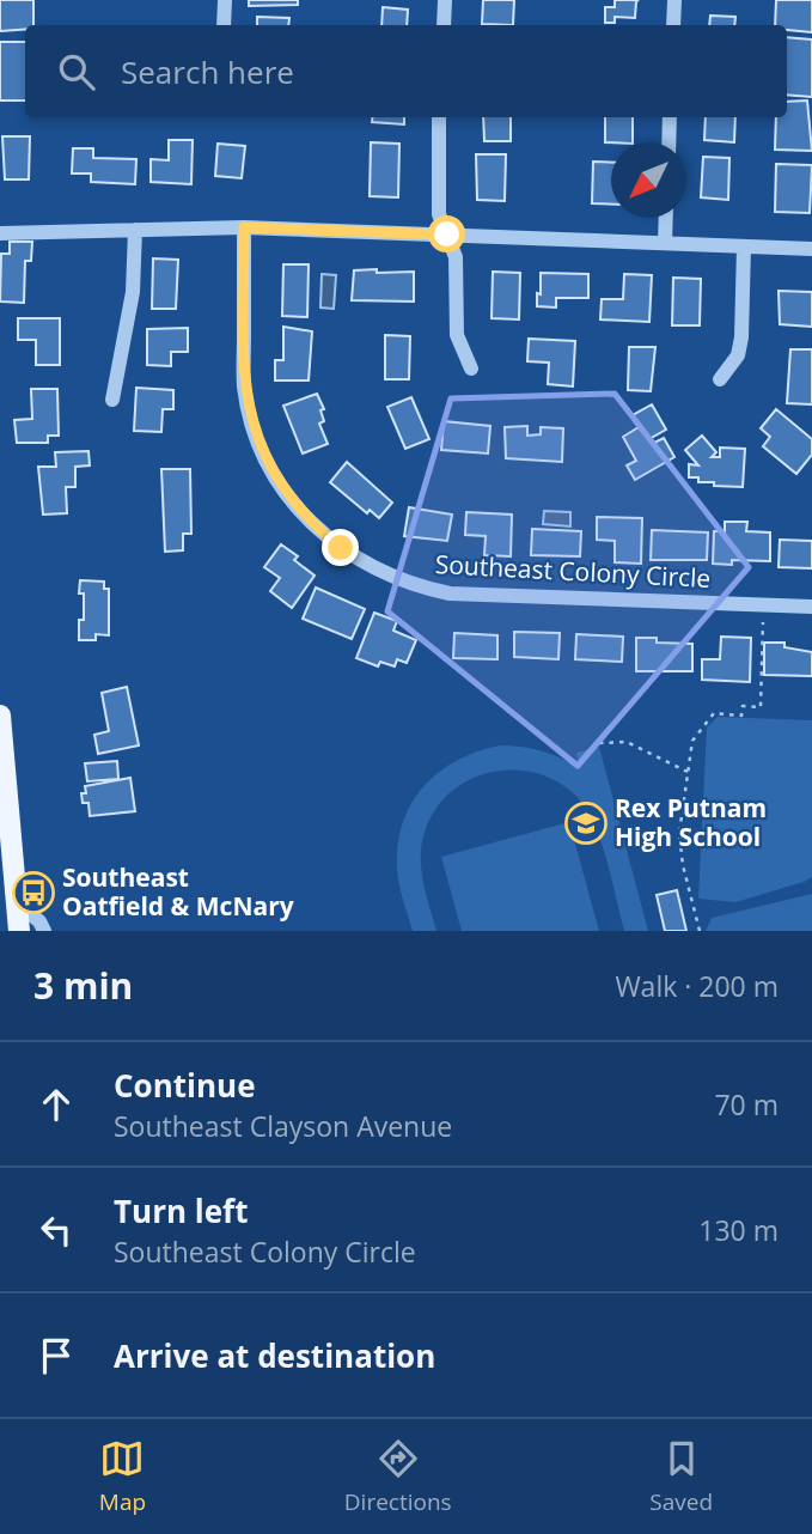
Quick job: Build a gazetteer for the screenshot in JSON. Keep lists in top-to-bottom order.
{
  "streets": {
    "street": ["Southeast Colony Circle"]
  },
  "places": {
    "school or university": ["Rex Putnam High School"],
    "bus stop": ["Southeast Oatfield & McNary"]
  },
  "north": "bottom left",
  "page": {
    "search": "Search here",
    "heading": ["3 min", "Walk · 200 m"],
    "list": [
      ["Continue", "Southeast Clayson Avenue", "70 m"],
      ["Turn left", "Southeast Colony Circle", "130 m"],
      "Arrive at destination"
    ],
    "nav": ["Map", "Directions", "Saved"]
  }
}
